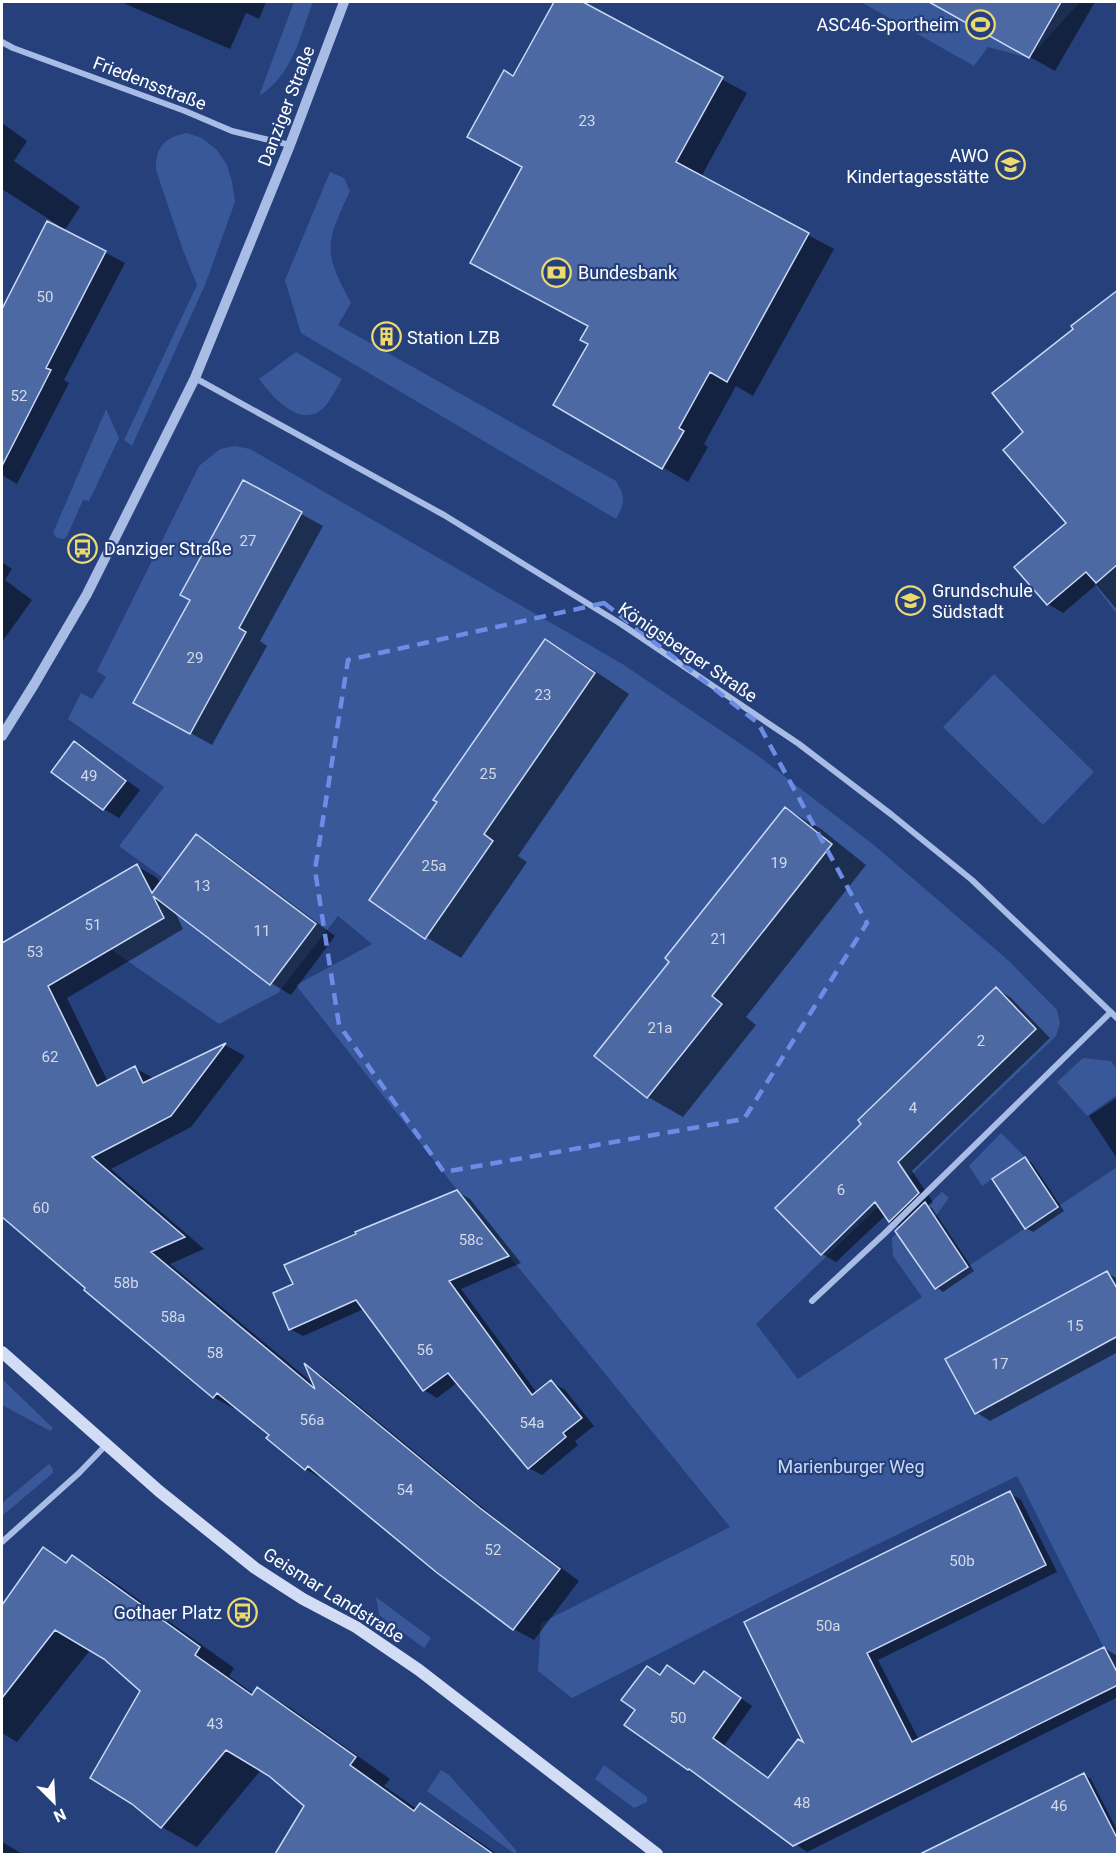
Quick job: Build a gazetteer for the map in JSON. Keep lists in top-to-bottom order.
{
  "streets": {
    "main road": ["Geismar Landstraße"],
    "street": ["Friedensstraße", "Danziger Straße", "Königsberger Straße"]
  },
  "crossings": [
    ["Friedensstraße", "Danziger Straße"],
    ["Danziger Straße", "Königsberger Straße"]
  ],
  "parks": ["Marienburger Weg"],
  "places": {
    "sports": ["ASC46-Sportheim"],
    "school or university": ["AWO Kindertagesstätte", "Grundschule Südstadt"],
    "bank": ["Bundesbank"],
    "building": ["Station LZB"],
    "bus stop": ["Danziger Straße", "Gothaer Platz"]
  },
  "house_numbers": [
    "23",
    "50",
    "52",
    "27",
    "29",
    "23",
    "25",
    "49",
    "19",
    "25a",
    "13",
    "51",
    "11",
    "21",
    "53",
    "21a",
    "2",
    "62",
    "4",
    "6",
    "60",
    "58c",
    "58b",
    "58a",
    "15",
    "56",
    "58",
    "17",
    "56a",
    "54a",
    "54",
    "52",
    "50b",
    "50a",
    "50",
    "43",
    "48",
    "46"
  ],
  "north": "bottom right"
}
